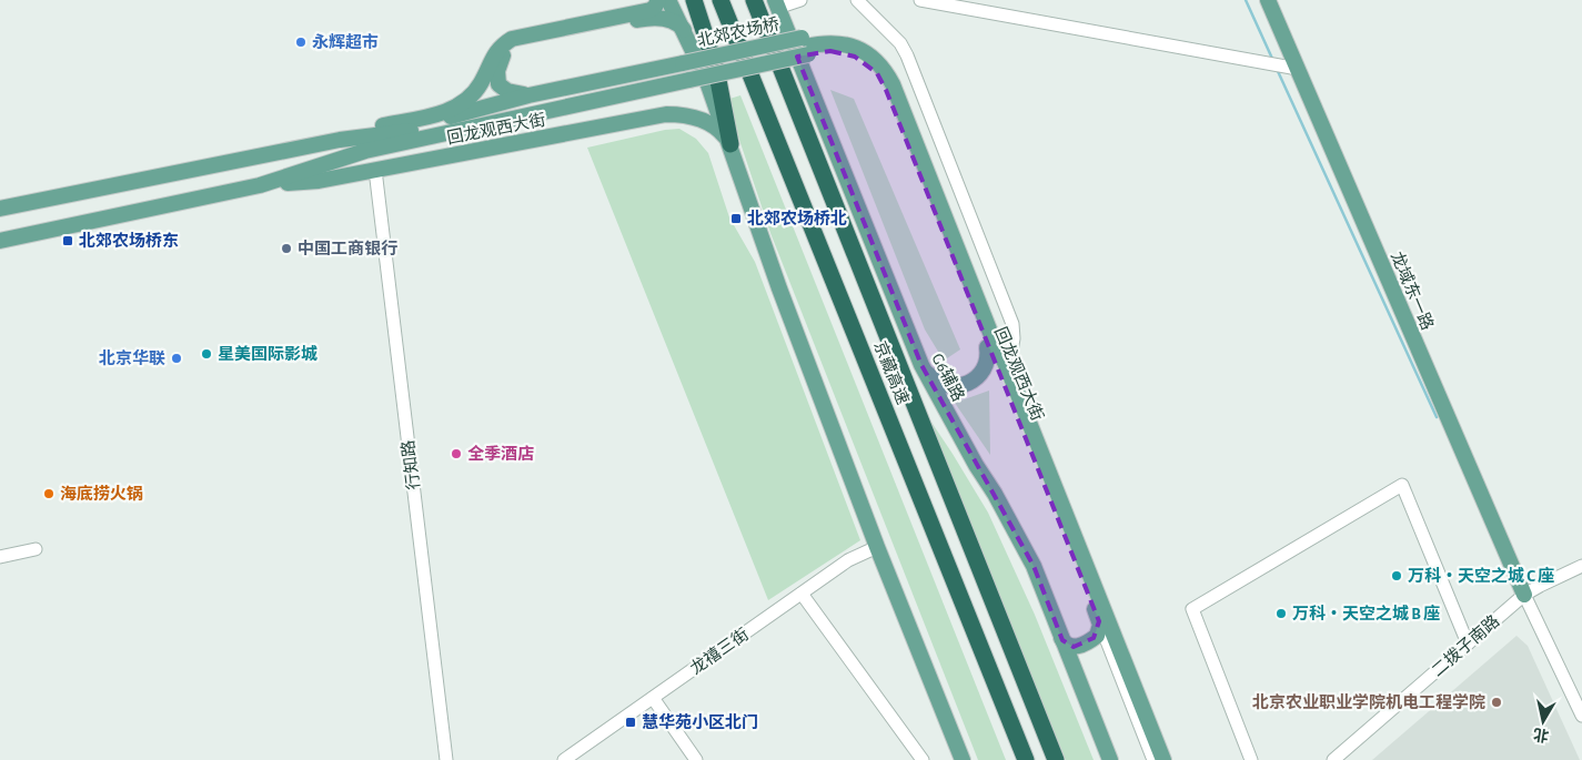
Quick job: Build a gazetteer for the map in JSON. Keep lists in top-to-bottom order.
{
  "streets": {
    "highway": ["京藏高速"],
    "main road": ["回龙观西大街", "龙域东一路", "G6辅路"],
    "street": ["行知路", "二拨子南路", "龙禧三街"]
  },
  "crossings": [
    ["回龙观西大街", "行知路"],
    ["龙域东一路", "二拨子南路"]
  ],
  "places": {
    "other": [
      "永辉超市",
      "中国工商银行",
      "星美国际影城",
      "北京华联",
      "全季酒店",
      "海底捞火锅",
      "万科・天空之城 C 座",
      "万科・天空之城 B 座",
      "北京农业职业学院机电工程学院"
    ],
    "transit": ["北郊农场桥北", "北郊农场桥东", "慧华苑小区北门"]
  },
  "north": "bottom"
}
